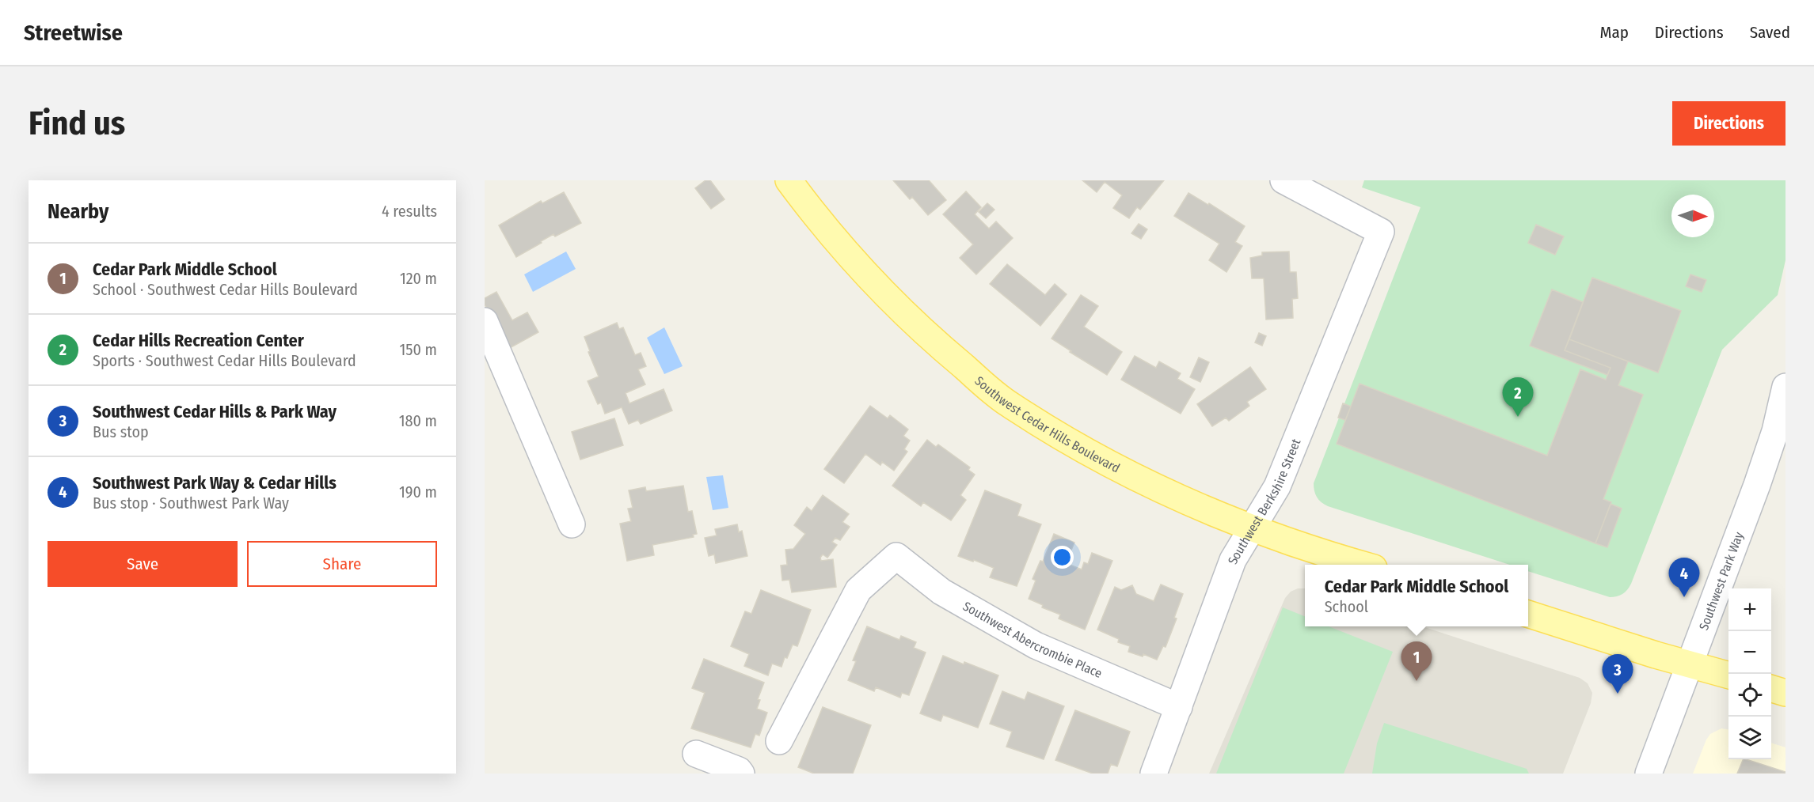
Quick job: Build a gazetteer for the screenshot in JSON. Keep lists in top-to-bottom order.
{
  "streets": {
    "main road": ["Southwest Cedar Hills Boulevard"],
    "street": ["Southwest Berkshire Street", "Southwest Park Way", "Southwest Abercrombie Place"]
  },
  "crossings": [
    ["Southwest Cedar Hills Boulevard", "Southwest Berkshire Street"],
    ["Southwest Berkshire Street", "Southwest Abercrombie Place"]
  ],
  "north": "right",
  "page": {
    "header": "Streetwise",
    "nav": ["Map", "Directions", "Saved"],
    "buttons": [
      "Directions",
      ["Save", "Share"]
    ],
    "title": "Find us",
    "heading": ["Nearby", "4 results"],
    "list": [
      {
        "mark": "1",
        "name": "Cedar Park Middle School",
        "note": "School · Southwest Cedar Hills Boulevard",
        "value": "120 m"
      },
      {
        "mark": "2",
        "name": "Cedar Hills Recreation Center",
        "note": "Sports · Southwest Cedar Hills Boulevard",
        "value": "150 m"
      },
      {
        "mark": "3",
        "name": "Southwest Cedar Hills & Park Way",
        "note": "Bus stop",
        "value": "180 m"
      },
      {
        "mark": "4",
        "name": "Southwest Park Way & Cedar Hills",
        "note": "Bus stop · Southwest Park Way",
        "value": "190 m"
      }
    ],
    "pins": [
      "2",
      "4",
      "1",
      "3"
    ],
    "popup": ["Cedar Park Middle School", "School"],
    "map_buttons": ["+", "−"]
  }
}
